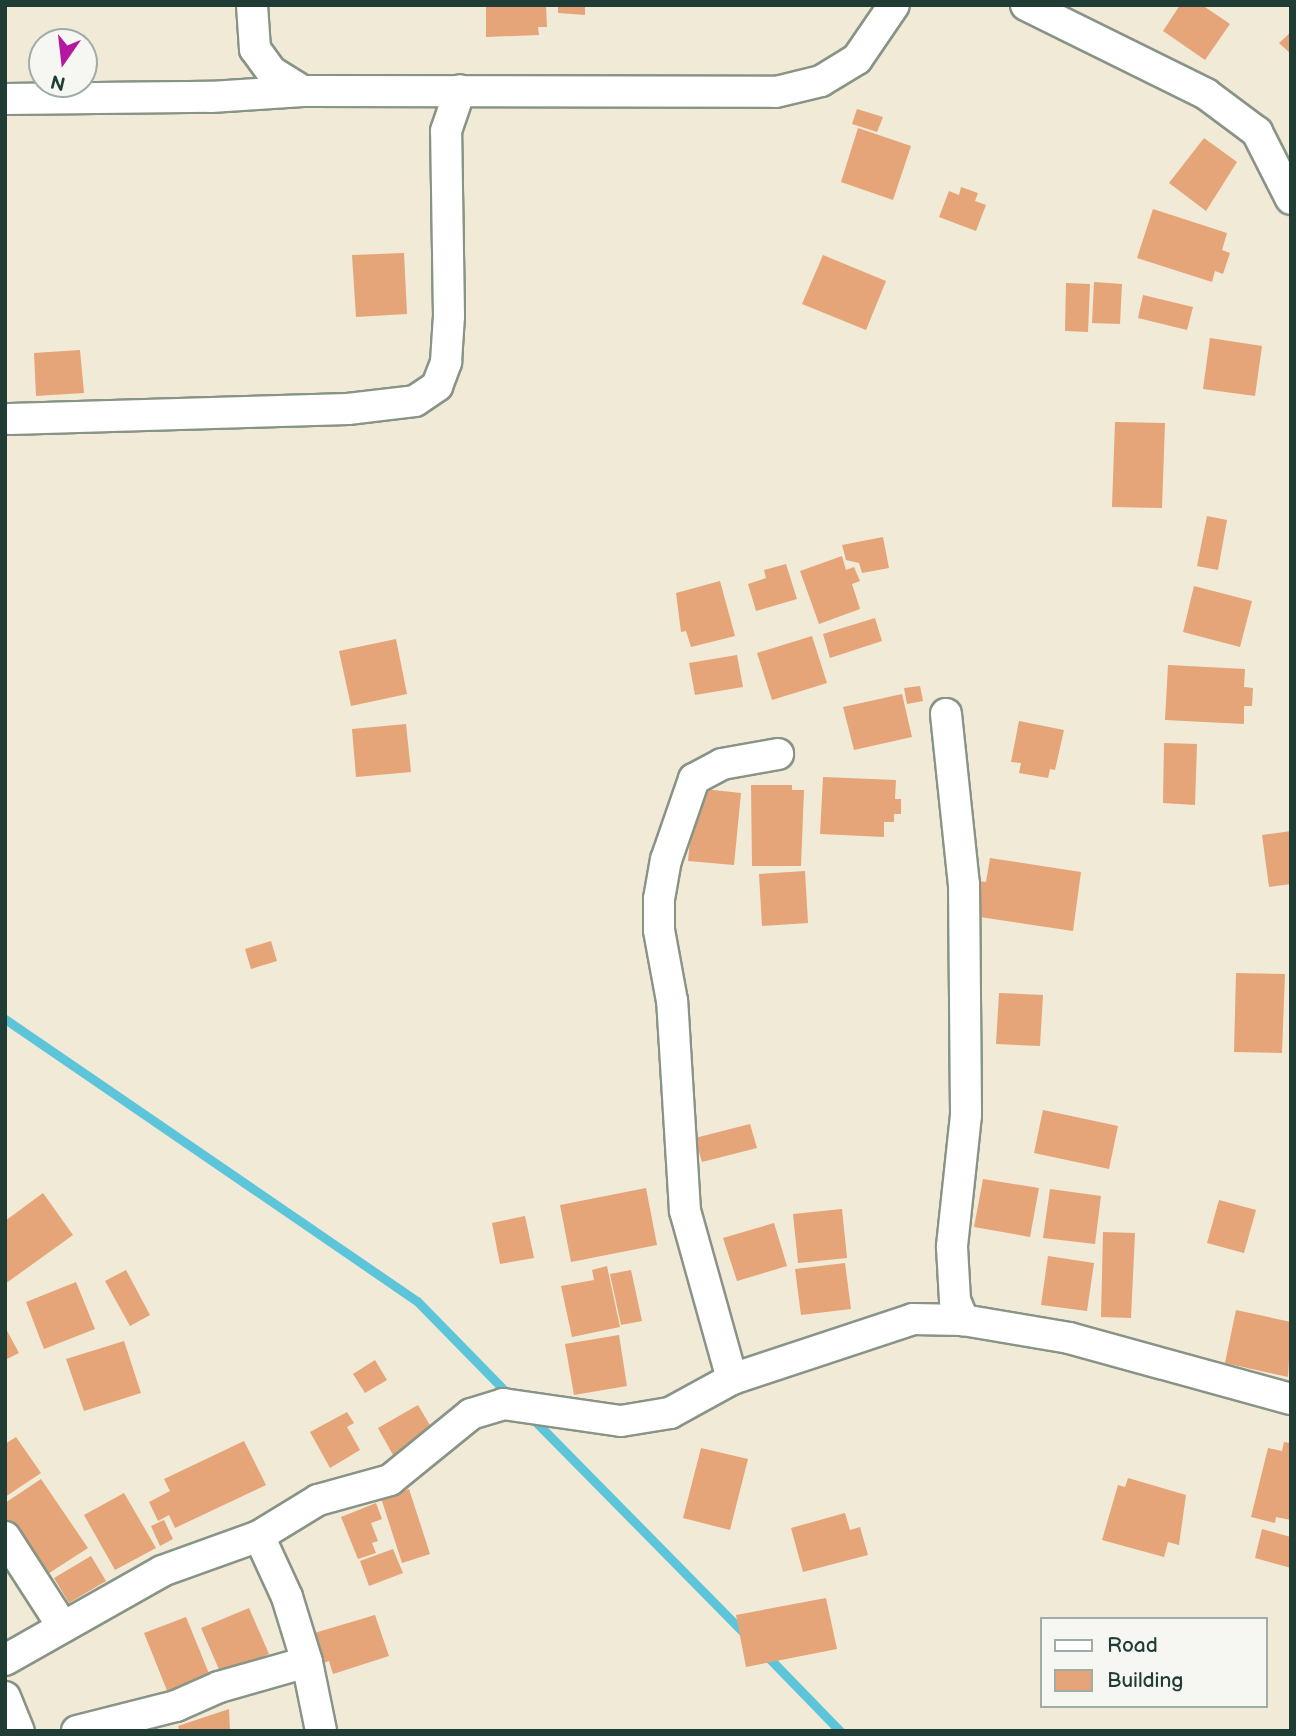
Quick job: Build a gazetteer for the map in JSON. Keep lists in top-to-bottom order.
{
  "legend": ["Road", "Building"],
  "north": "bottom"
}
